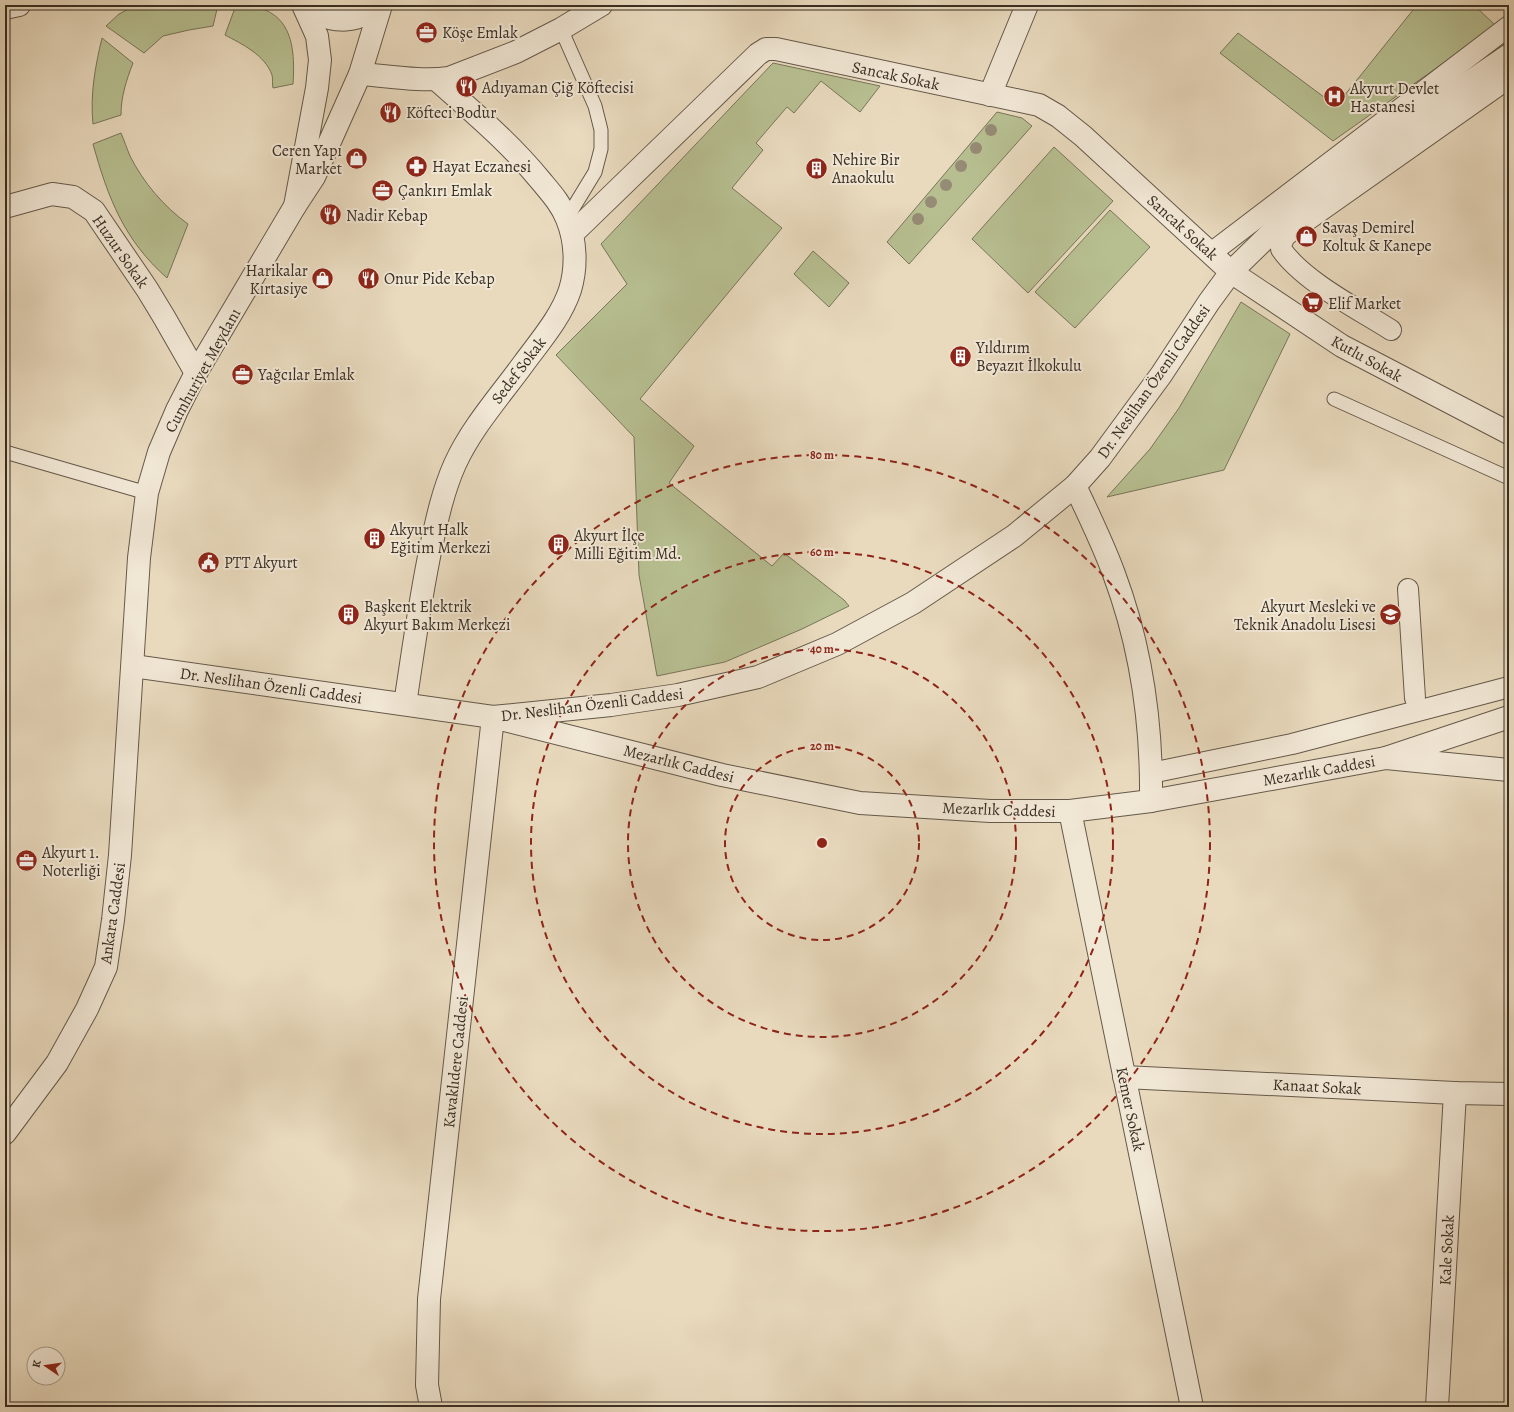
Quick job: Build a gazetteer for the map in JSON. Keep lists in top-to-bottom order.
{
  "streets": {
    "street": [
      "Sancak Sokak",
      "Huzur Sokak",
      "Kutlu Sokak",
      "Cumhuriyet Meydanı",
      "Sedef Sokak",
      "Dr. Neslihan Özenli Caddesi",
      "Mezarlık Caddesi",
      "Ankara Caddesi",
      "Kavaklıdere Caddesi",
      "Kanaat Sokak",
      "Kemer Sokak",
      "Kale Sokak"
    ]
  },
  "crossings": [
    ["Sancak Sokak", "Kutlu Sokak"],
    ["Sancak Sokak", "Sedef Sokak"],
    ["Sancak Sokak", "Dr. Neslihan Özenli Caddesi"],
    ["Huzur Sokak", "Cumhuriyet Meydanı"],
    ["Kutlu Sokak", "Dr. Neslihan Özenli Caddesi"],
    ["Cumhuriyet Meydanı", "Dr. Neslihan Özenli Caddesi"],
    ["Cumhuriyet Meydanı", "Ankara Caddesi"],
    ["Sedef Sokak", "Dr. Neslihan Özenli Caddesi"],
    ["Dr. Neslihan Özenli Caddesi", "Mezarlık Caddesi"],
    ["Dr. Neslihan Özenli Caddesi", "Ankara Caddesi"],
    ["Dr. Neslihan Özenli Caddesi", "Kavaklıdere Caddesi"],
    ["Mezarlık Caddesi", "Kavaklıdere Caddesi"],
    ["Mezarlık Caddesi", "Kemer Sokak"],
    ["Kanaat Sokak", "Kemer Sokak"],
    ["Kanaat Sokak", "Kale Sokak"]
  ],
  "places": {
    "office": [
      "Köşe Emlak",
      "Çankırı Emlak",
      "Yağcılar Emlak",
      "Akyurt 1. Noterliği"
    ],
    "restaurant": [
      "Adıyaman Çiğ Köftecisi",
      "Köfteci Bodur",
      "Nadir Kebap",
      "Onur Pide Kebap"
    ],
    "hospital": ["Akyurt Devlet Hastanesi"],
    "shop": ["Ceren Yapı Market", "Savaş Demirel Koltuk & Kanepe", "Harikalar Kırtasiye"],
    "pharmacy": ["Hayat Eczanesi"],
    "building": [
      "Nehire Bir Anaokulu",
      "Yıldırım Beyazıt İlkokulu",
      "Akyurt Halk Eğitim Merkezi",
      "Akyurt İlçe Milli Eğitim Md.",
      "Başkent Elektrik Akyurt Bakım Merkezi"
    ],
    "supermarket": ["Elif Market"],
    "public building": ["PTT Akyurt"],
    "school or university": ["Akyurt Mesleki ve Teknik Anadolu Lisesi"]
  },
  "north": "left",
  "rings": [
    "80 m",
    "60 m",
    "40 m",
    "20 m"
  ]
}
